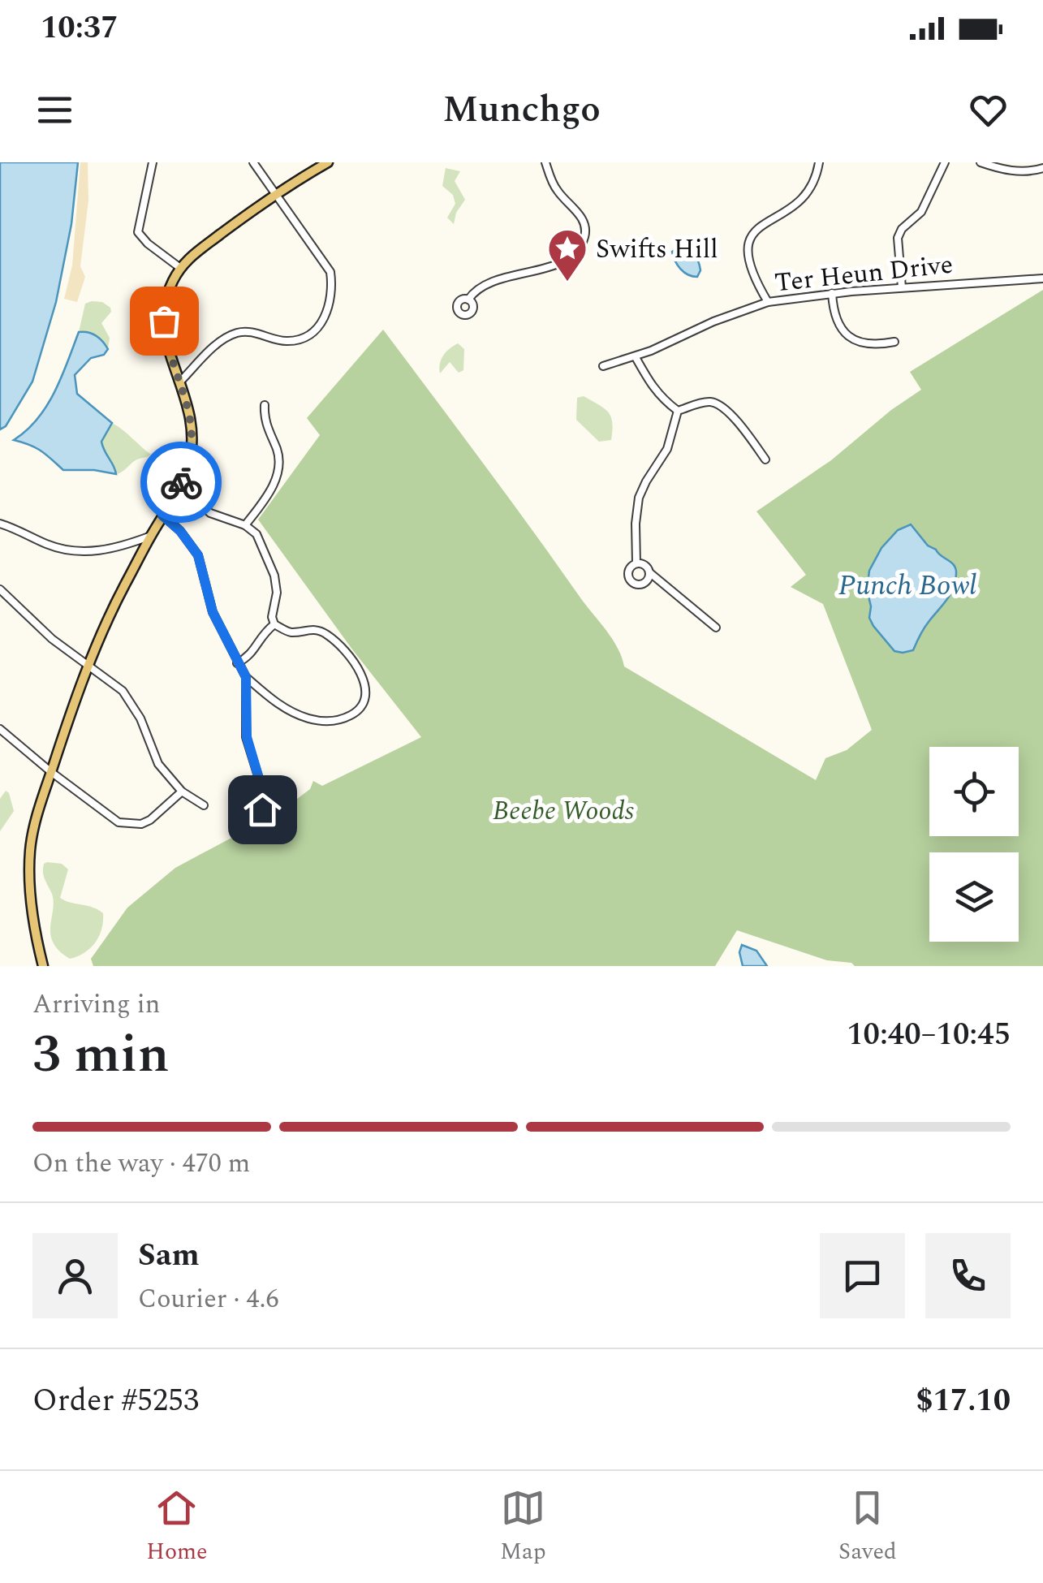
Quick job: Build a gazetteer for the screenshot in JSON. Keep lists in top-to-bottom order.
{
  "streets": {
    "street": ["Ter Heun Drive"]
  },
  "water": ["Punch Bowl"],
  "parks": ["Beebe Woods"],
  "places": {
    "place": ["Swifts Hill"]
  },
  "page": {
    "status": "10:37",
    "header": "Munchgo",
    "heading": ["3 min", "Arriving in", "10:40–10:45"],
    "panel": [
      "Sam",
      "Courier · 4.6",
      "Order #5253",
      "$17.10"
    ],
    "bar": "On the way · 470 m",
    "tabs": ["Home", "Map", "Saved"]
  }
}
